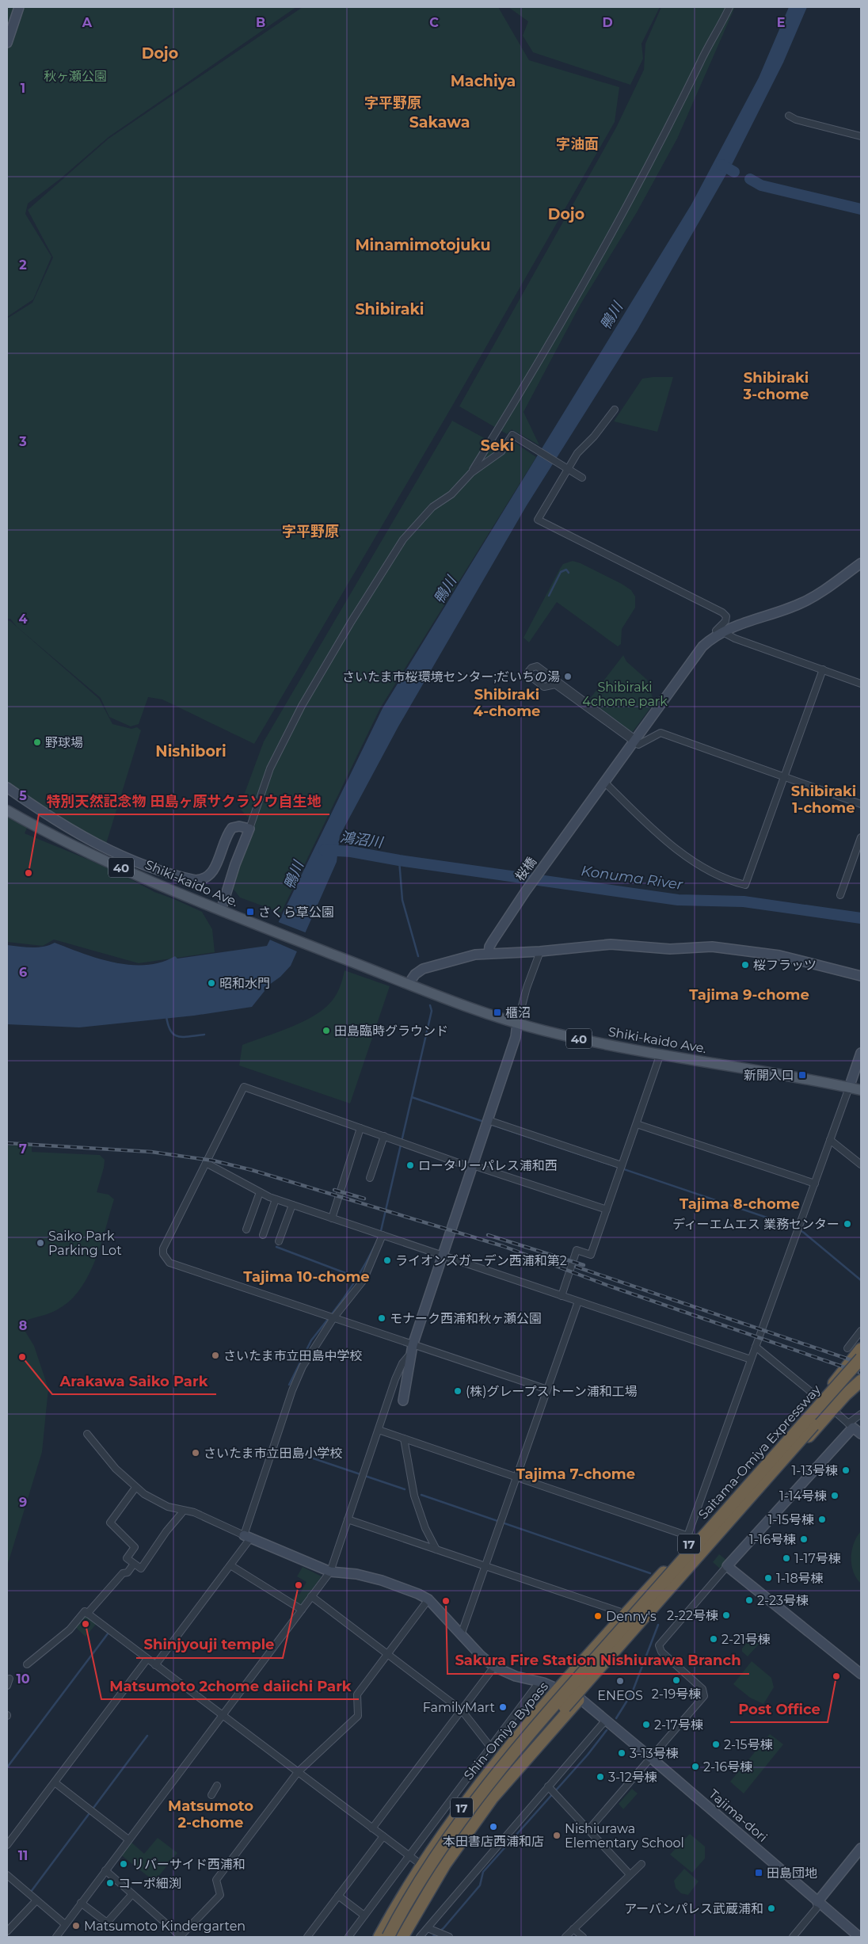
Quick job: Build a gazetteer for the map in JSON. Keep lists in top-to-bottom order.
{
  "streets": {
    "highway": ["Saitama-Omiya Expressway", "17", "Shin-Omiya Bypass"],
    "main road": ["40", "Shiki-kaido Ave."],
    "street": ["桜橋", "Tajima-dori"]
  },
  "crossings": [
    ["17", "Shin-Omiya Bypass"],
    ["17", "Tajima-dori"],
    ["Shin-Omiya Bypass", "Tajima-dori"]
  ],
  "districts": [
    "Dojo",
    "Machiya",
    "字平野原",
    "Sakawa",
    "字油面",
    "Dojo",
    "Minamimotojuku",
    "Shibiraki",
    "Shibiraki 3-chome",
    "Seki",
    "字平野原",
    "Shibiraki 4-chome",
    "Nishibori",
    "Shibiraki 1-chome",
    "Tajima 9-chome",
    "Tajima 8-chome",
    "Tajima 10-chome",
    "Tajima 7-chome",
    "Matsumoto 2-chome"
  ],
  "water": ["鴨川", "鴻沼川", "Konuma River"],
  "parks": ["秋ヶ瀬公園", "Shibiraki 4chome park"],
  "places": {
    "other": [
      "さいたま市桜環境センター;だいちの湯",
      "野球場",
      "特別天然記念物 田島ヶ原サクラソウ自生地",
      "桜フラッツ",
      "昭和水門",
      "田島臨時グラウンド",
      "ロータリーパレス浦和西",
      "ディーエムエス 業務センター",
      "Saiko Park Parking Lot",
      "ライオンズガーデン西浦和第2",
      "モナーク西浦和秋ヶ瀬公園",
      "さいたま市立田島中学校",
      "Arakawa Saiko Park",
      "(株)グレープストーン浦和工場",
      "さいたま市立田島小学校",
      "1-13号棟",
      "1-14号棟",
      "1-15号棟",
      "1-16号棟",
      "1-17号棟",
      "1-18号棟",
      "Shinjyouji temple",
      "2-23号棟",
      "Sakura Fire Station Nishiurawa Branch",
      "2-22号棟",
      "Denny's",
      "Matsumoto 2chome daiichi Park",
      "2-21号棟",
      "Post Office",
      "2-19号棟",
      "ENEOS",
      "FamilyMart",
      "2-17号棟",
      "2-15号棟",
      "3-13号棟",
      "2-16号棟",
      "3-12号棟",
      "本田書店西浦和店",
      "Nishiurawa Elementary School",
      "リバーサイド西浦和",
      "コーポ細渕",
      "アーバンパレス武蔵浦和",
      "Matsumoto Kindergarten"
    ],
    "transit": [
      "さくら草公園",
      "櫃沼",
      "新開入口",
      "田島団地"
    ]
  },
  "grid": {
    "columns": [
      "A",
      "B",
      "C",
      "D",
      "E"
    ],
    "rows": [
      "1",
      "2",
      "3",
      "4",
      "5",
      "6",
      "7",
      "8",
      "9",
      "10",
      "11"
    ]
  }
}
